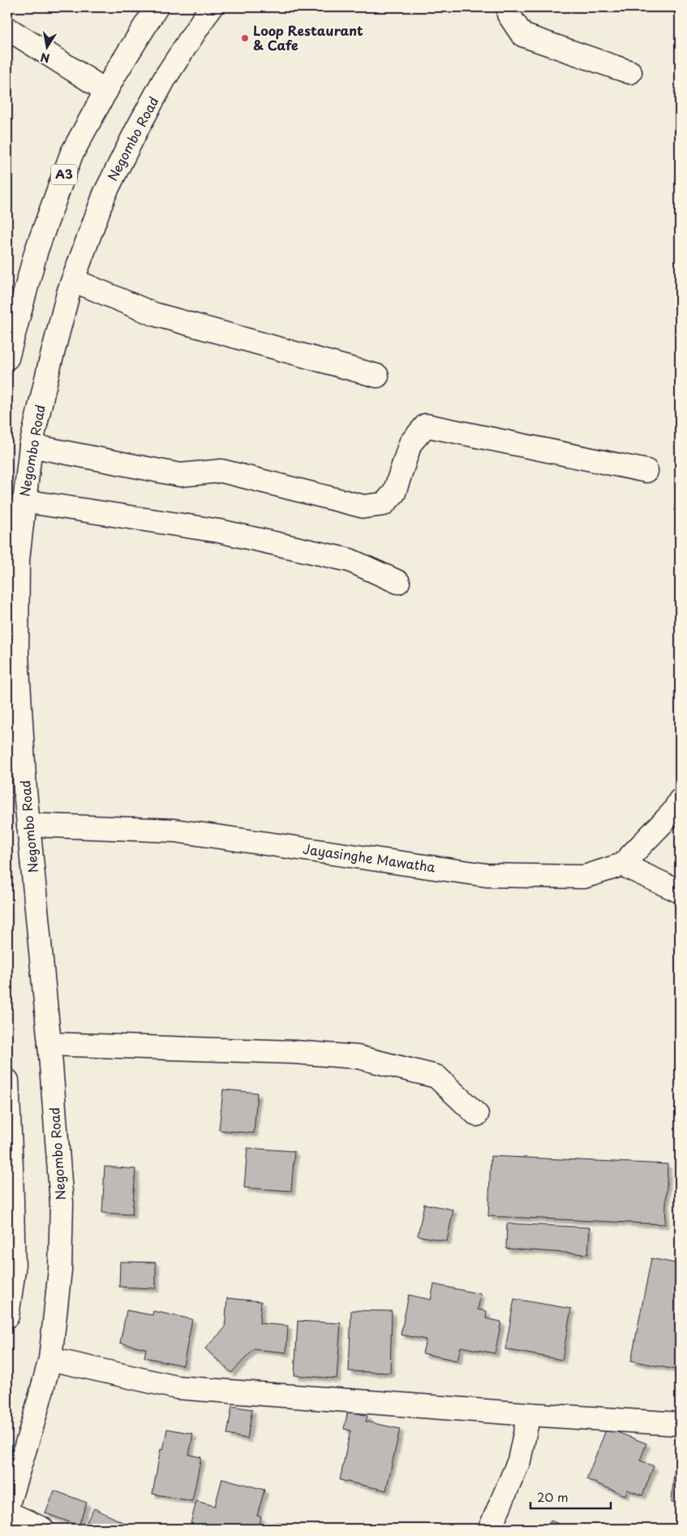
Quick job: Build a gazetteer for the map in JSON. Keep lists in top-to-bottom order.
{
  "streets": {
    "main road": ["Negombo Road", "A3", "Jayasinghe Mawatha"]
  },
  "crossings": [
    ["Negombo Road", "Jayasinghe Mawatha"]
  ],
  "places": ["Loop Restaurant & Cafe"],
  "scale_bar": "20 m",
  "north": "bottom"
}
